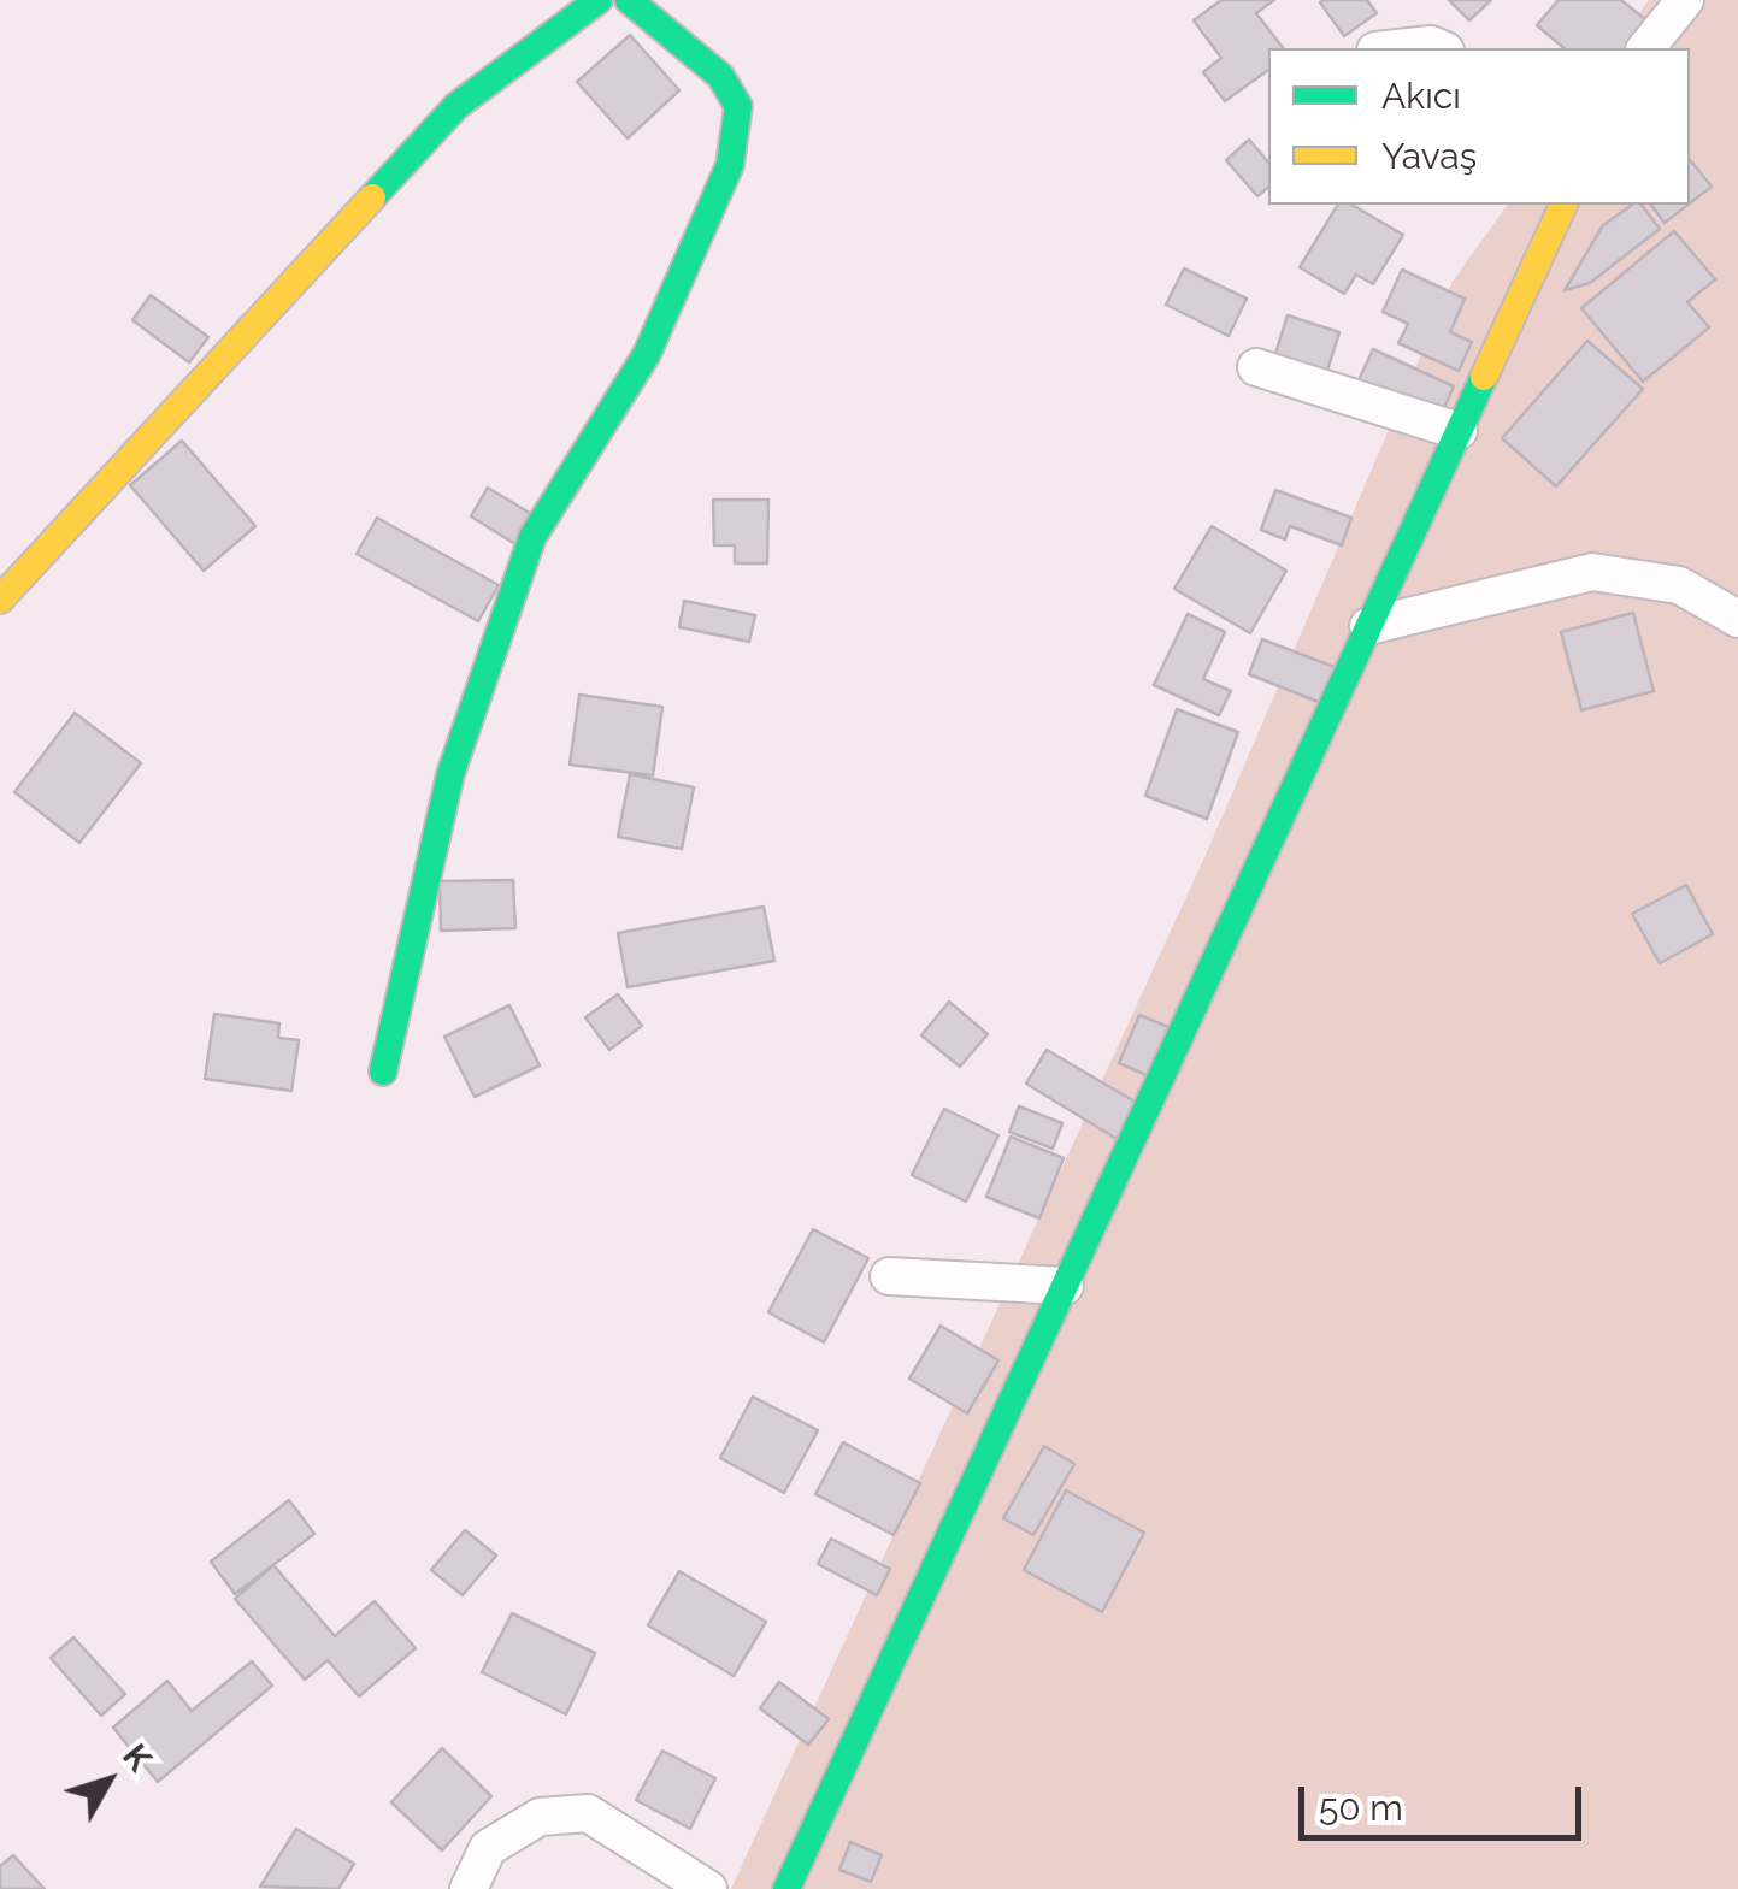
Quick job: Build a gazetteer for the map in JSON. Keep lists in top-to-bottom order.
{
  "legend": ["Akıcı", "Yavaş"],
  "scale_bar": "50 m",
  "north": "top right"
}
